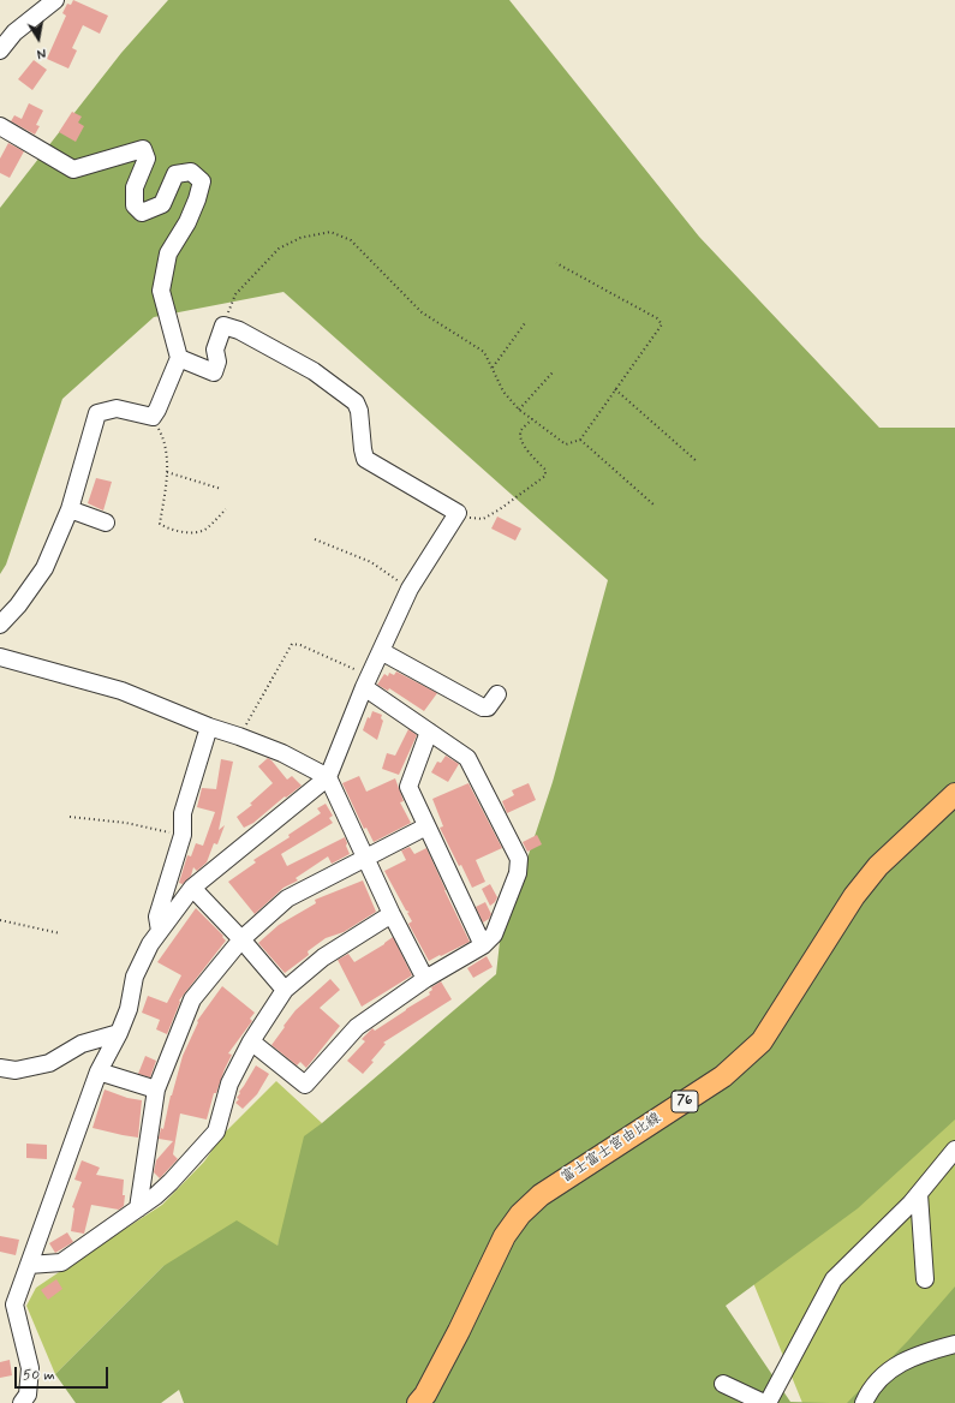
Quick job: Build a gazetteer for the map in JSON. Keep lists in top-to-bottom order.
{
  "streets": {
    "main road": ["76", "富士富士宮由比線"]
  },
  "scale_bar": "50 m",
  "north": "bottom"
}
